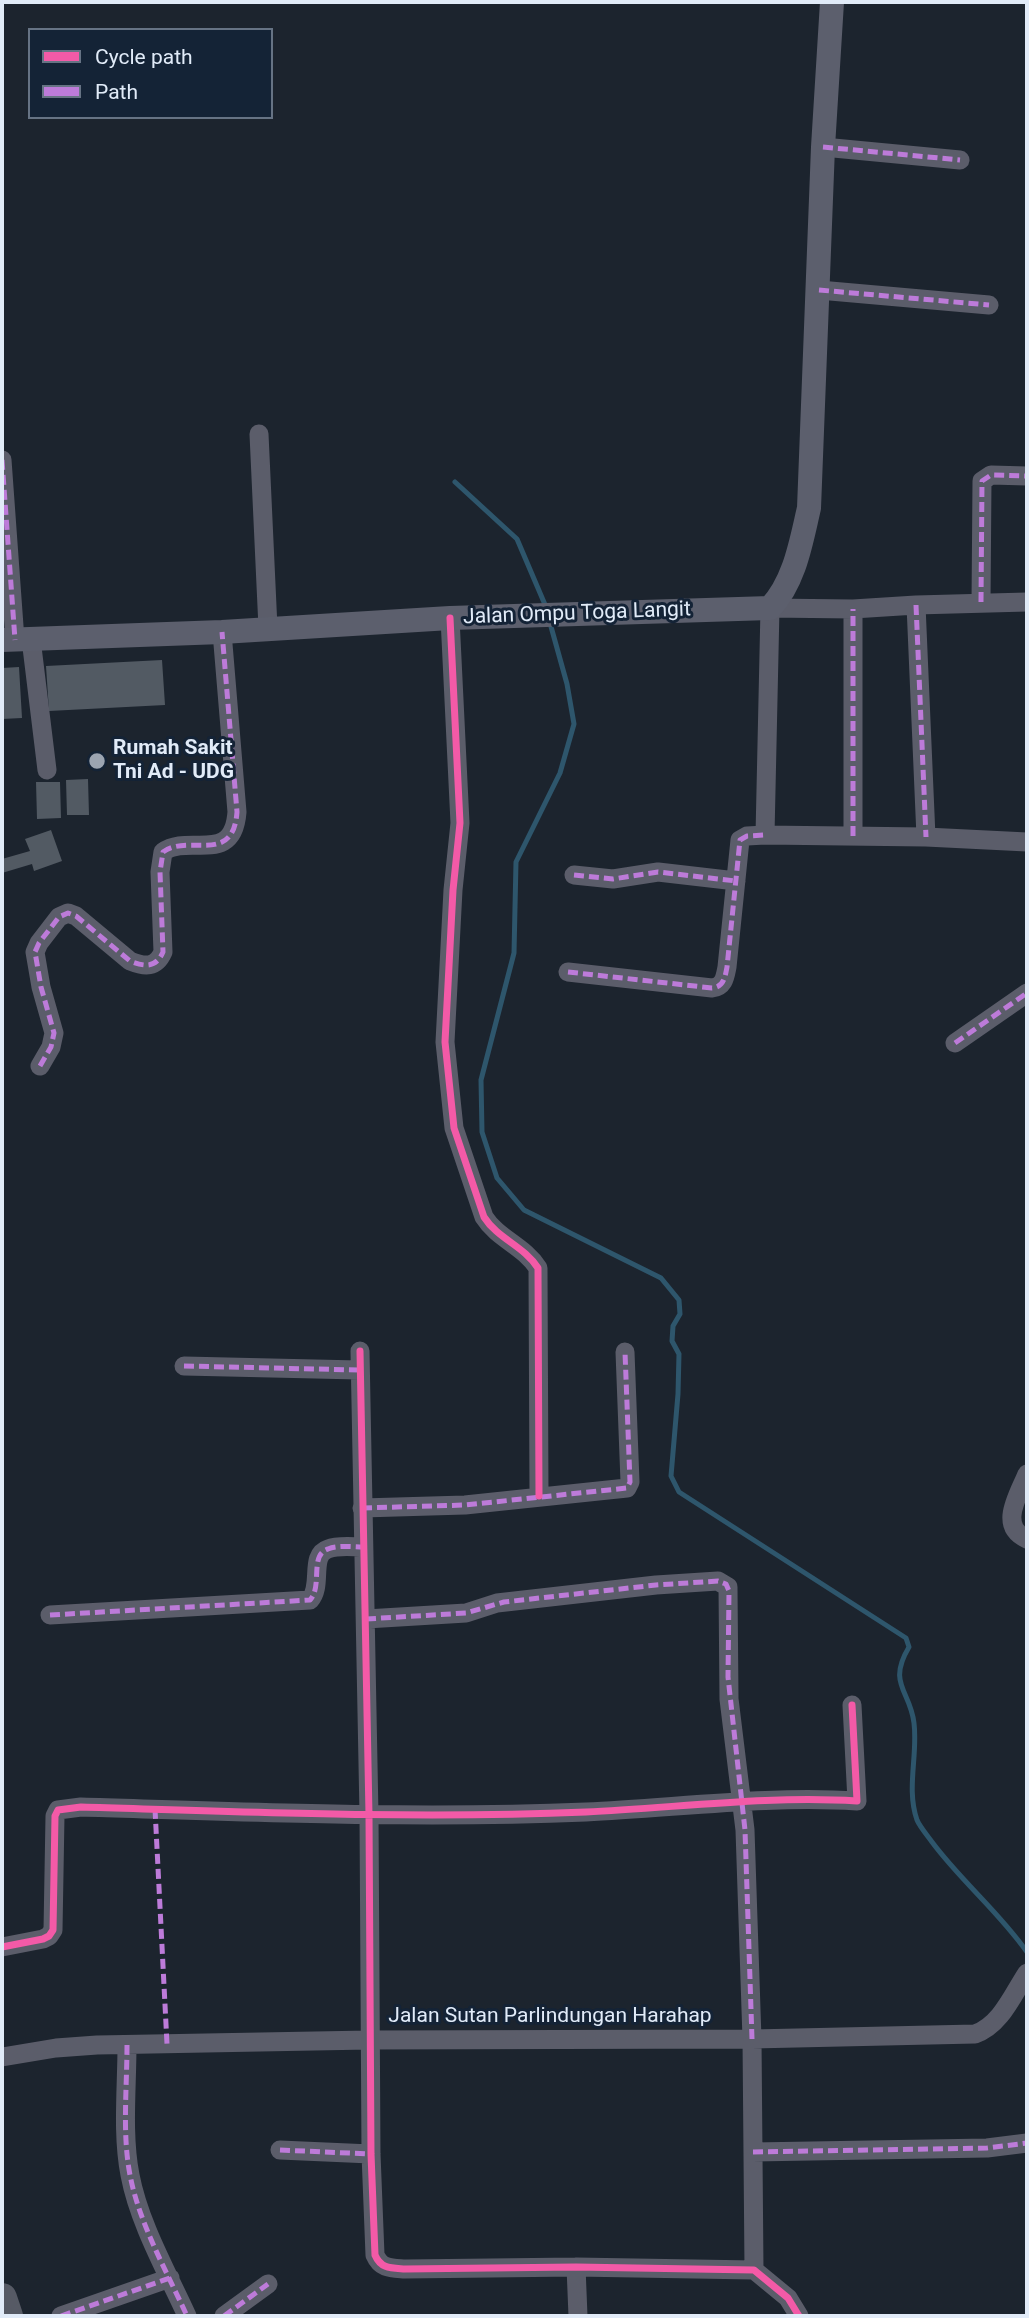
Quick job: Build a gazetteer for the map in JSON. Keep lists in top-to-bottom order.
{
  "streets": {
    "main road": ["Jalan Ompu Toga Langit"],
    "street": ["Jalan Sutan Parlindungan Harahap"]
  },
  "places": ["Rumah Sakit Tni Ad - UDG"],
  "legend": ["Cycle path", "Path"]
}
